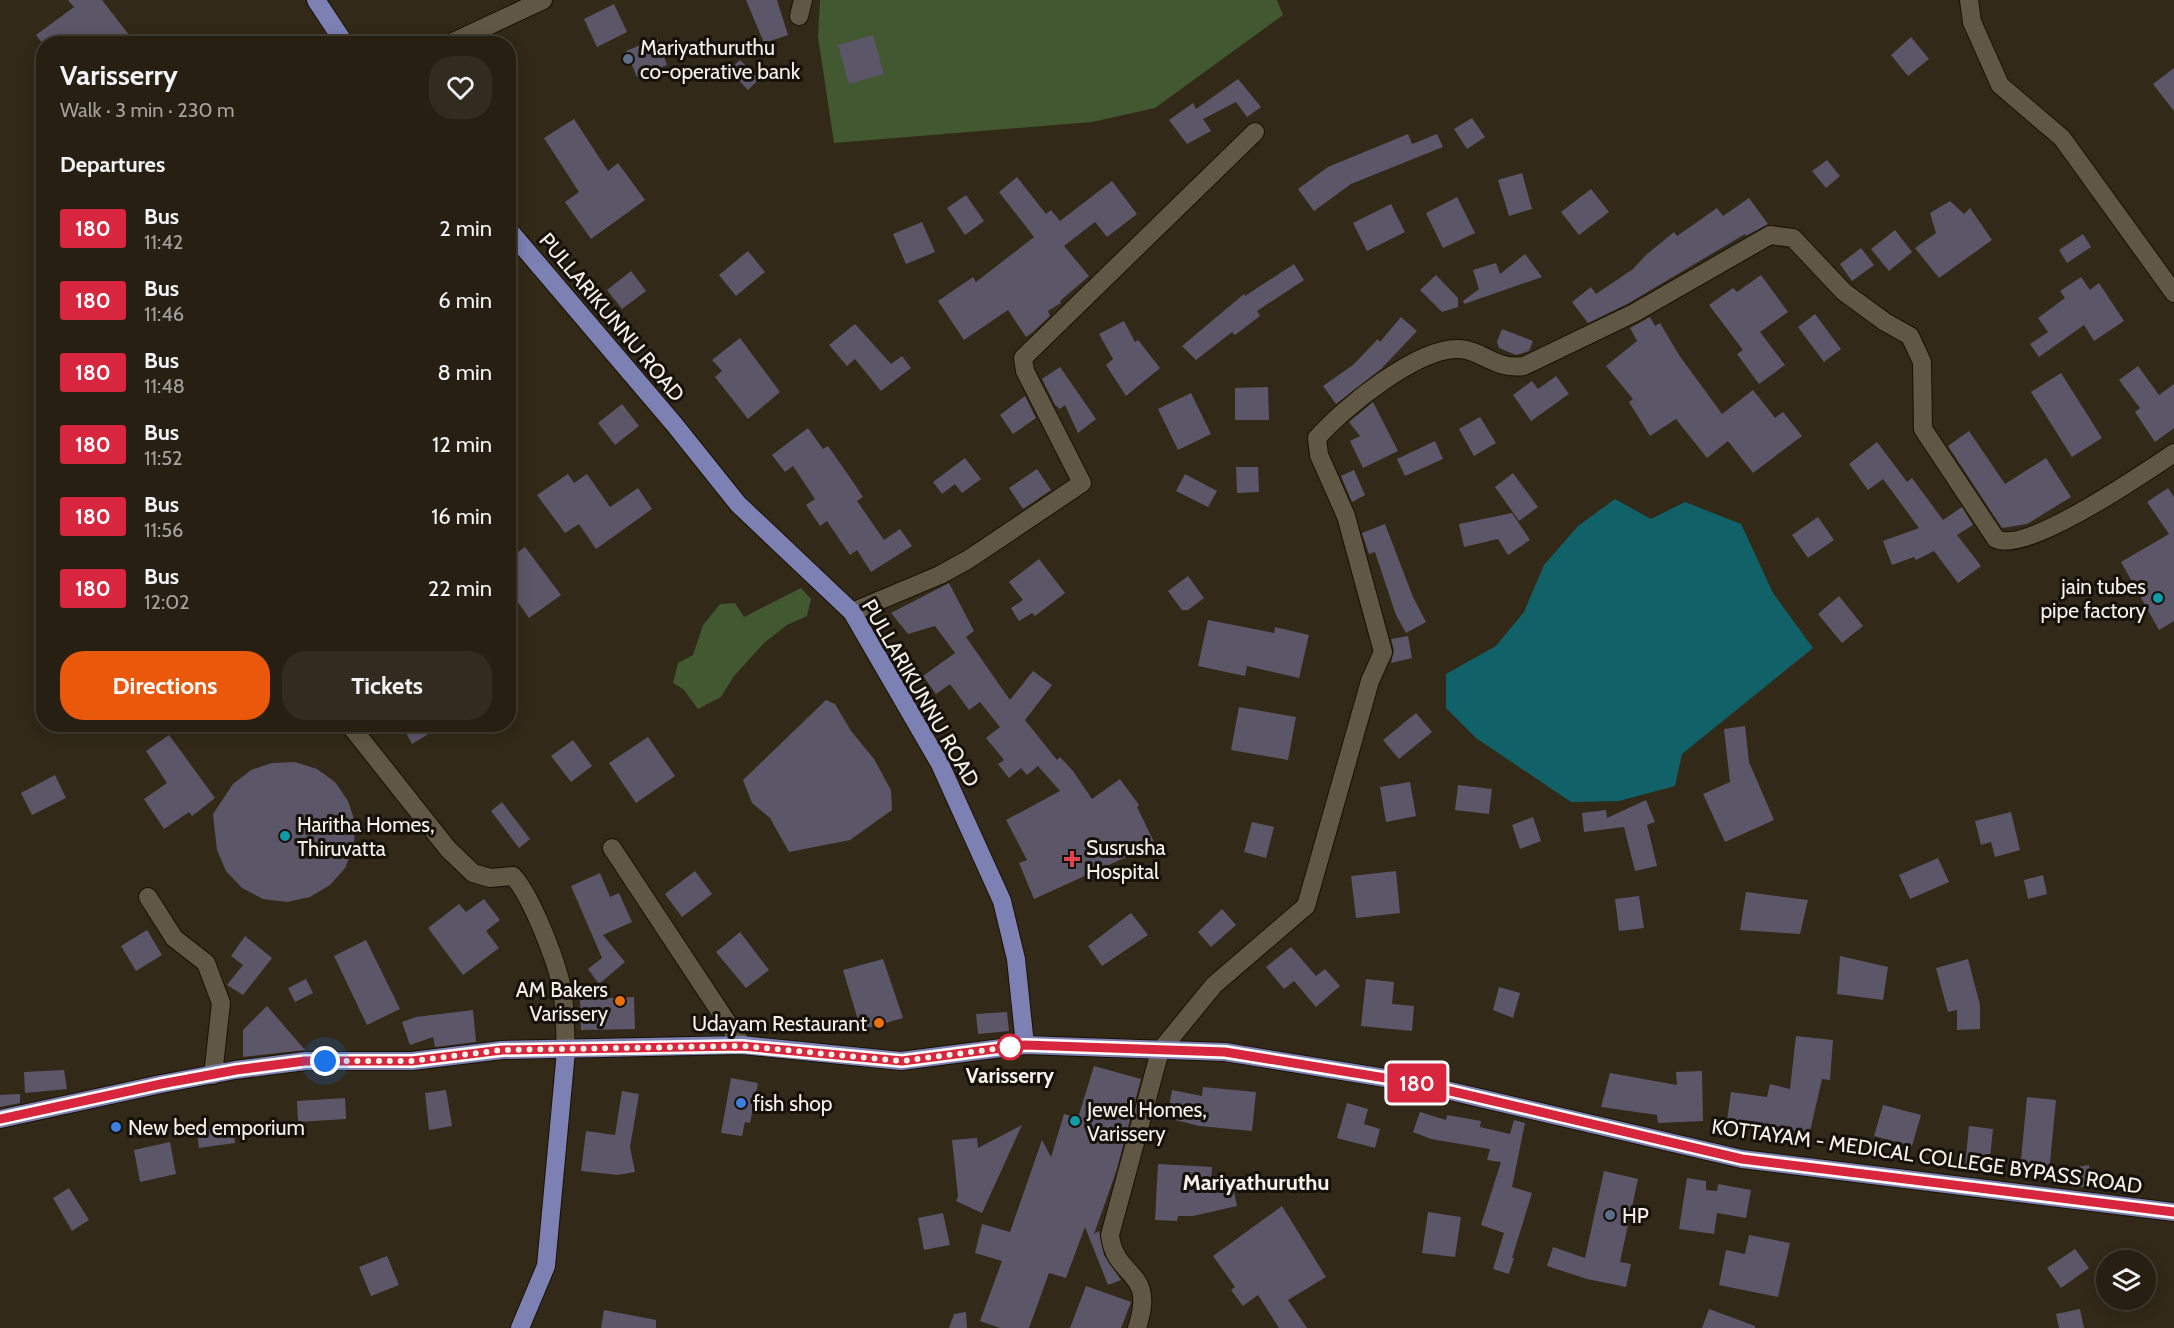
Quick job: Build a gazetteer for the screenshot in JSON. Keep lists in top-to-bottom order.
{
  "streets": {
    "main road": ["PULLARIKUNNU ROAD", "KOTTAYAM - MEDICAL COLLEGE BYPASS ROAD"]
  },
  "crossings": [
    ["PULLARIKUNNU ROAD", "KOTTAYAM - MEDICAL COLLEGE BYPASS ROAD"]
  ],
  "districts": ["Mariyathuruthu"],
  "places": {
    "other": [
      "Mariyathuruthu co-operative bank",
      "jain tubes pipe factory",
      "Haritha Homes, Thiruvatta",
      "AM Bakers Varissery",
      "Udayam Restaurant",
      "Varisserry",
      "fish shop",
      "Jewel Homes, Varissery",
      "New bed emporium",
      "HP"
    ],
    "health": ["Susrusha Hospital"]
  },
  "lines": ["bus line 180"],
  "page": {
    "on_map": "180",
    "heading": [
      ["Varisserry", "Walk · 3 min · 230 m"],
      "Departures"
    ],
    "list": [
      {
        "mark": "180",
        "name": "Bus",
        "note": "11:42",
        "value": "2 min"
      },
      {
        "mark": "180",
        "name": "Bus",
        "note": "11:46",
        "value": "6 min"
      },
      {
        "mark": "180",
        "name": "Bus",
        "note": "11:48",
        "value": "8 min"
      },
      {
        "mark": "180",
        "name": "Bus",
        "note": "11:52",
        "value": "12 min"
      },
      {
        "mark": "180",
        "name": "Bus",
        "note": "11:56",
        "value": "16 min"
      },
      {
        "mark": "180",
        "name": "Bus",
        "note": "12:02",
        "value": "22 min"
      }
    ],
    "buttons": ["Directions", "Tickets"]
  }
}
